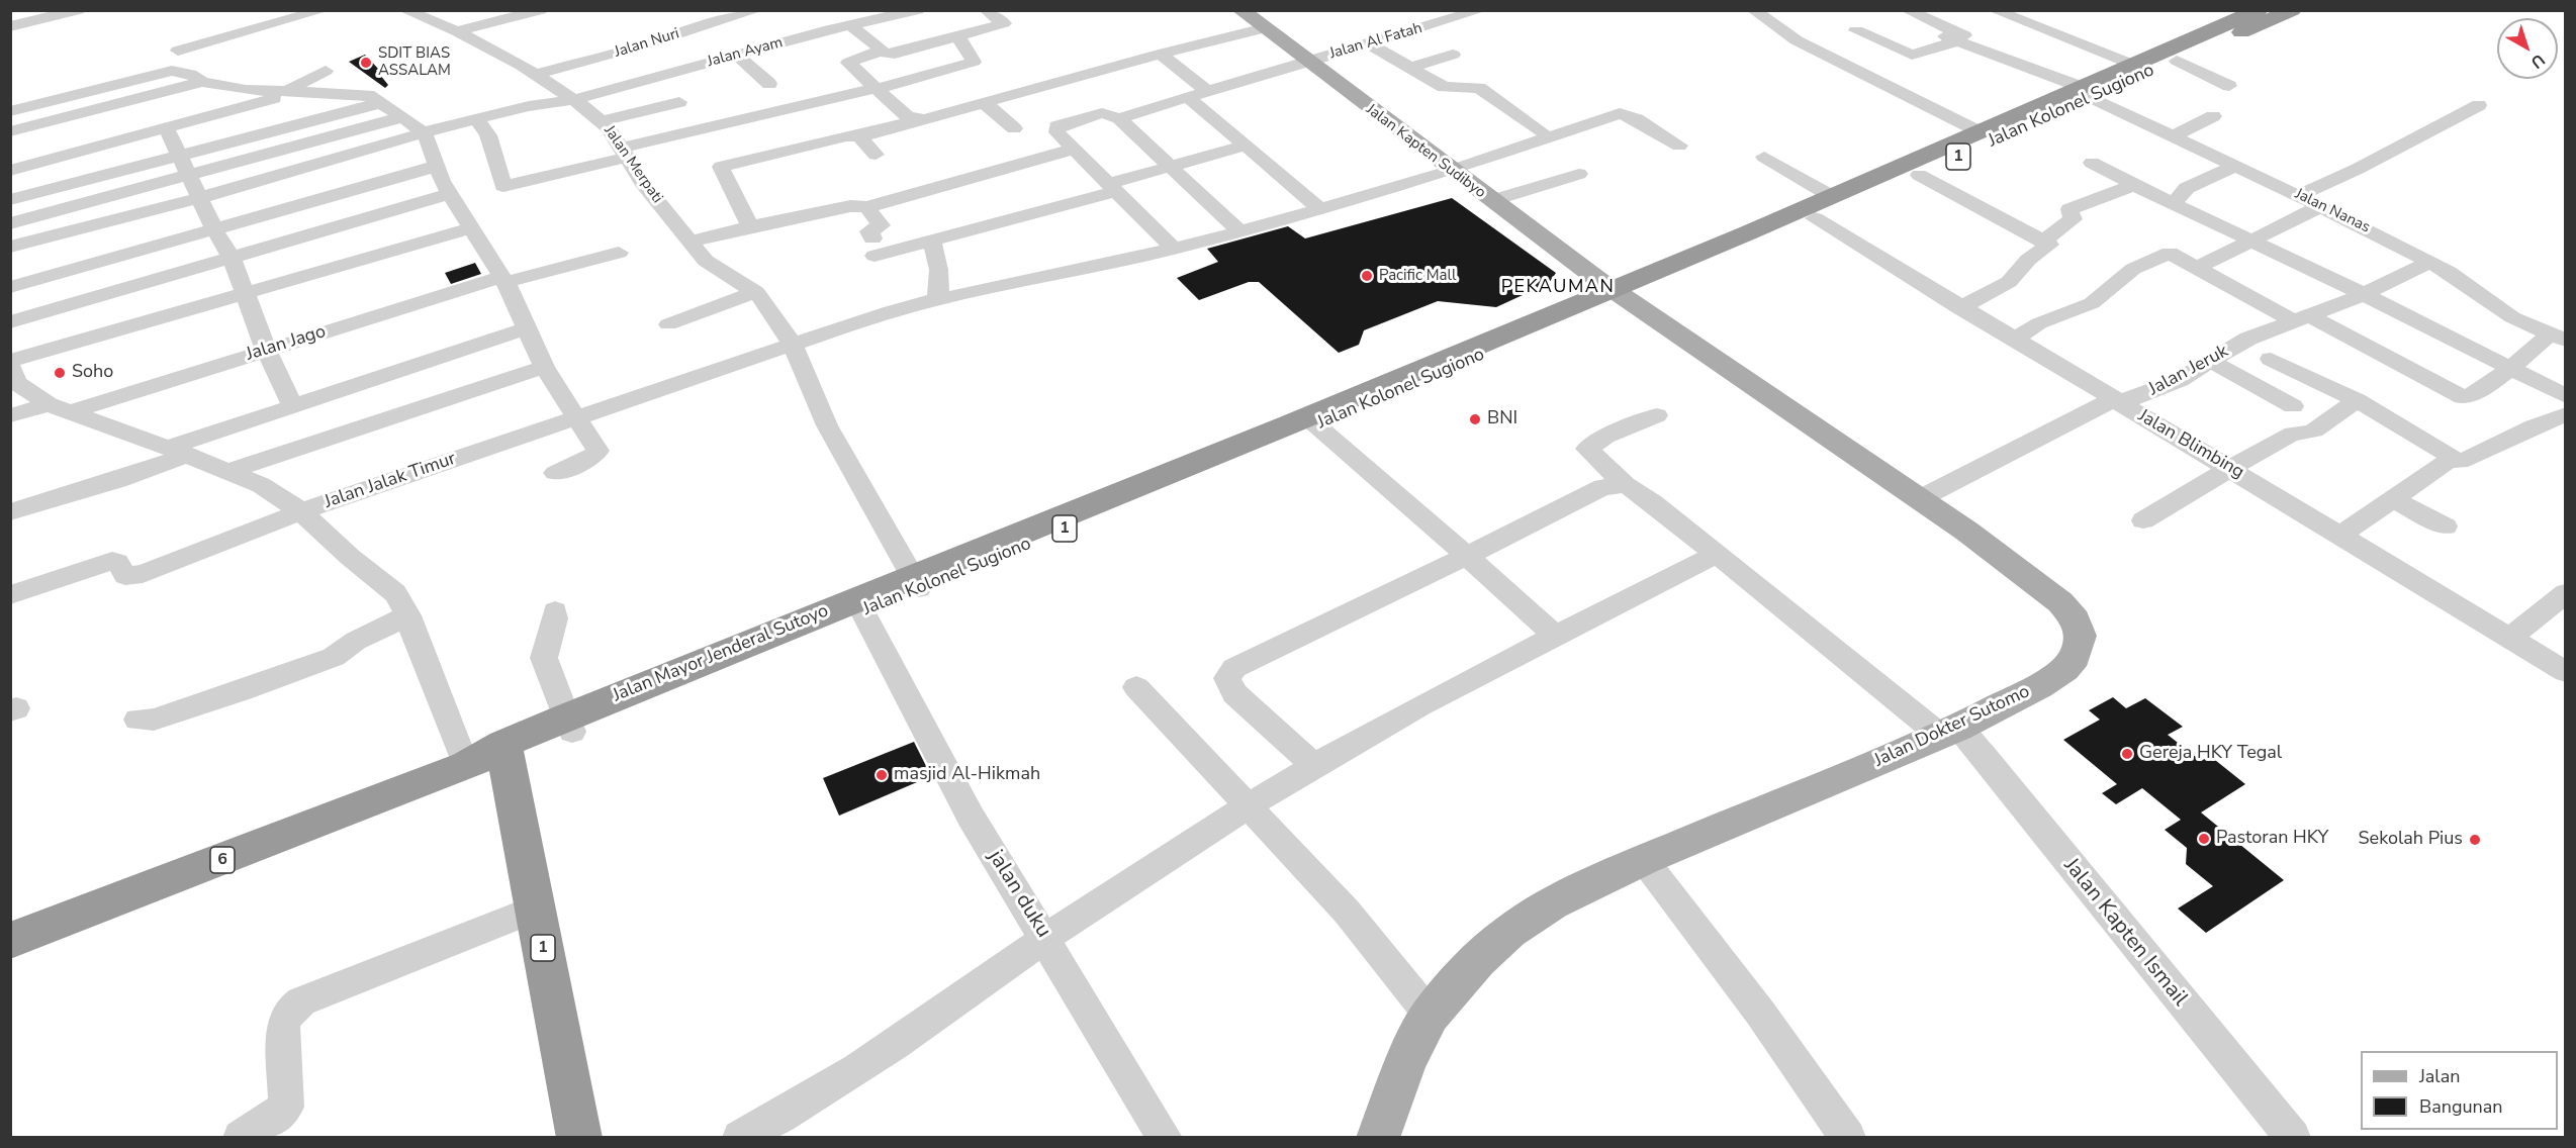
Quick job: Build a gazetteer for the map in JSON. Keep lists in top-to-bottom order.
{
  "streets": {
    "highway": ["Jalan Kolonel Sugiono", "1", "6"],
    "main road": ["Jalan Kapten Sudibyo", "Jalan Dokter Sutomo"],
    "street": [
      "Jalan Al Fatah",
      "Jalan Nuri",
      "Jalan Ayam",
      "Jalan Merpati",
      "Jalan Nanas",
      "Jalan Jago",
      "Jalan Jeruk",
      "Jalan Blimbing",
      "Jalan Jalak Timur",
      "jalan duku",
      "Jalan Kapten Ismail"
    ]
  },
  "crossings": [
    ["Jalan Al Fatah", "Jalan Kapten Sudibyo"],
    ["Jalan Nuri", "Jalan Merpati"],
    ["Jalan Ayam", "Jalan Merpati"],
    ["Jalan Kolonel Sugiono", "Jalan Kapten Sudibyo"],
    ["Jalan Kolonel Sugiono", "1"],
    ["Jalan Kolonel Sugiono", "Jalan Merpati"],
    ["Jalan Kolonel Sugiono", "Jalan Nanas"],
    ["Jalan Kolonel Sugiono", "Jalan Blimbing"],
    ["Jalan Kolonel Sugiono", "Jalan Dokter Sutomo"],
    ["Jalan Kolonel Sugiono", "6"],
    ["Jalan Kolonel Sugiono", "jalan duku"],
    ["Jalan Kapten Sudibyo", "Jalan Jalak Timur"],
    ["Jalan Kapten Sudibyo", "Jalan Dokter Sutomo"],
    ["1", "6"],
    ["Jalan Merpati", "Jalan Jalak Timur"],
    ["Jalan Nanas", "Jalan Jeruk"],
    ["Jalan Jago", "Jalan Jalak Timur"],
    ["Jalan Jeruk", "Jalan Blimbing"],
    ["Jalan Jeruk", "Jalan Dokter Sutomo"],
    ["Jalan Dokter Sutomo", "Jalan Kapten Ismail"]
  ],
  "districts": ["PEKAUMAN"],
  "places": [
    "SDIT BIAS ASSALAM",
    "Pacific Mall",
    "Soho",
    "BNI",
    "Gereja HKY Tegal",
    "masjid Al-Hikmah",
    "Pastoran HKY",
    "Sekolah Pius"
  ],
  "legend": ["Jalan", "Bangunan"],
  "north": "bottom right"
}
